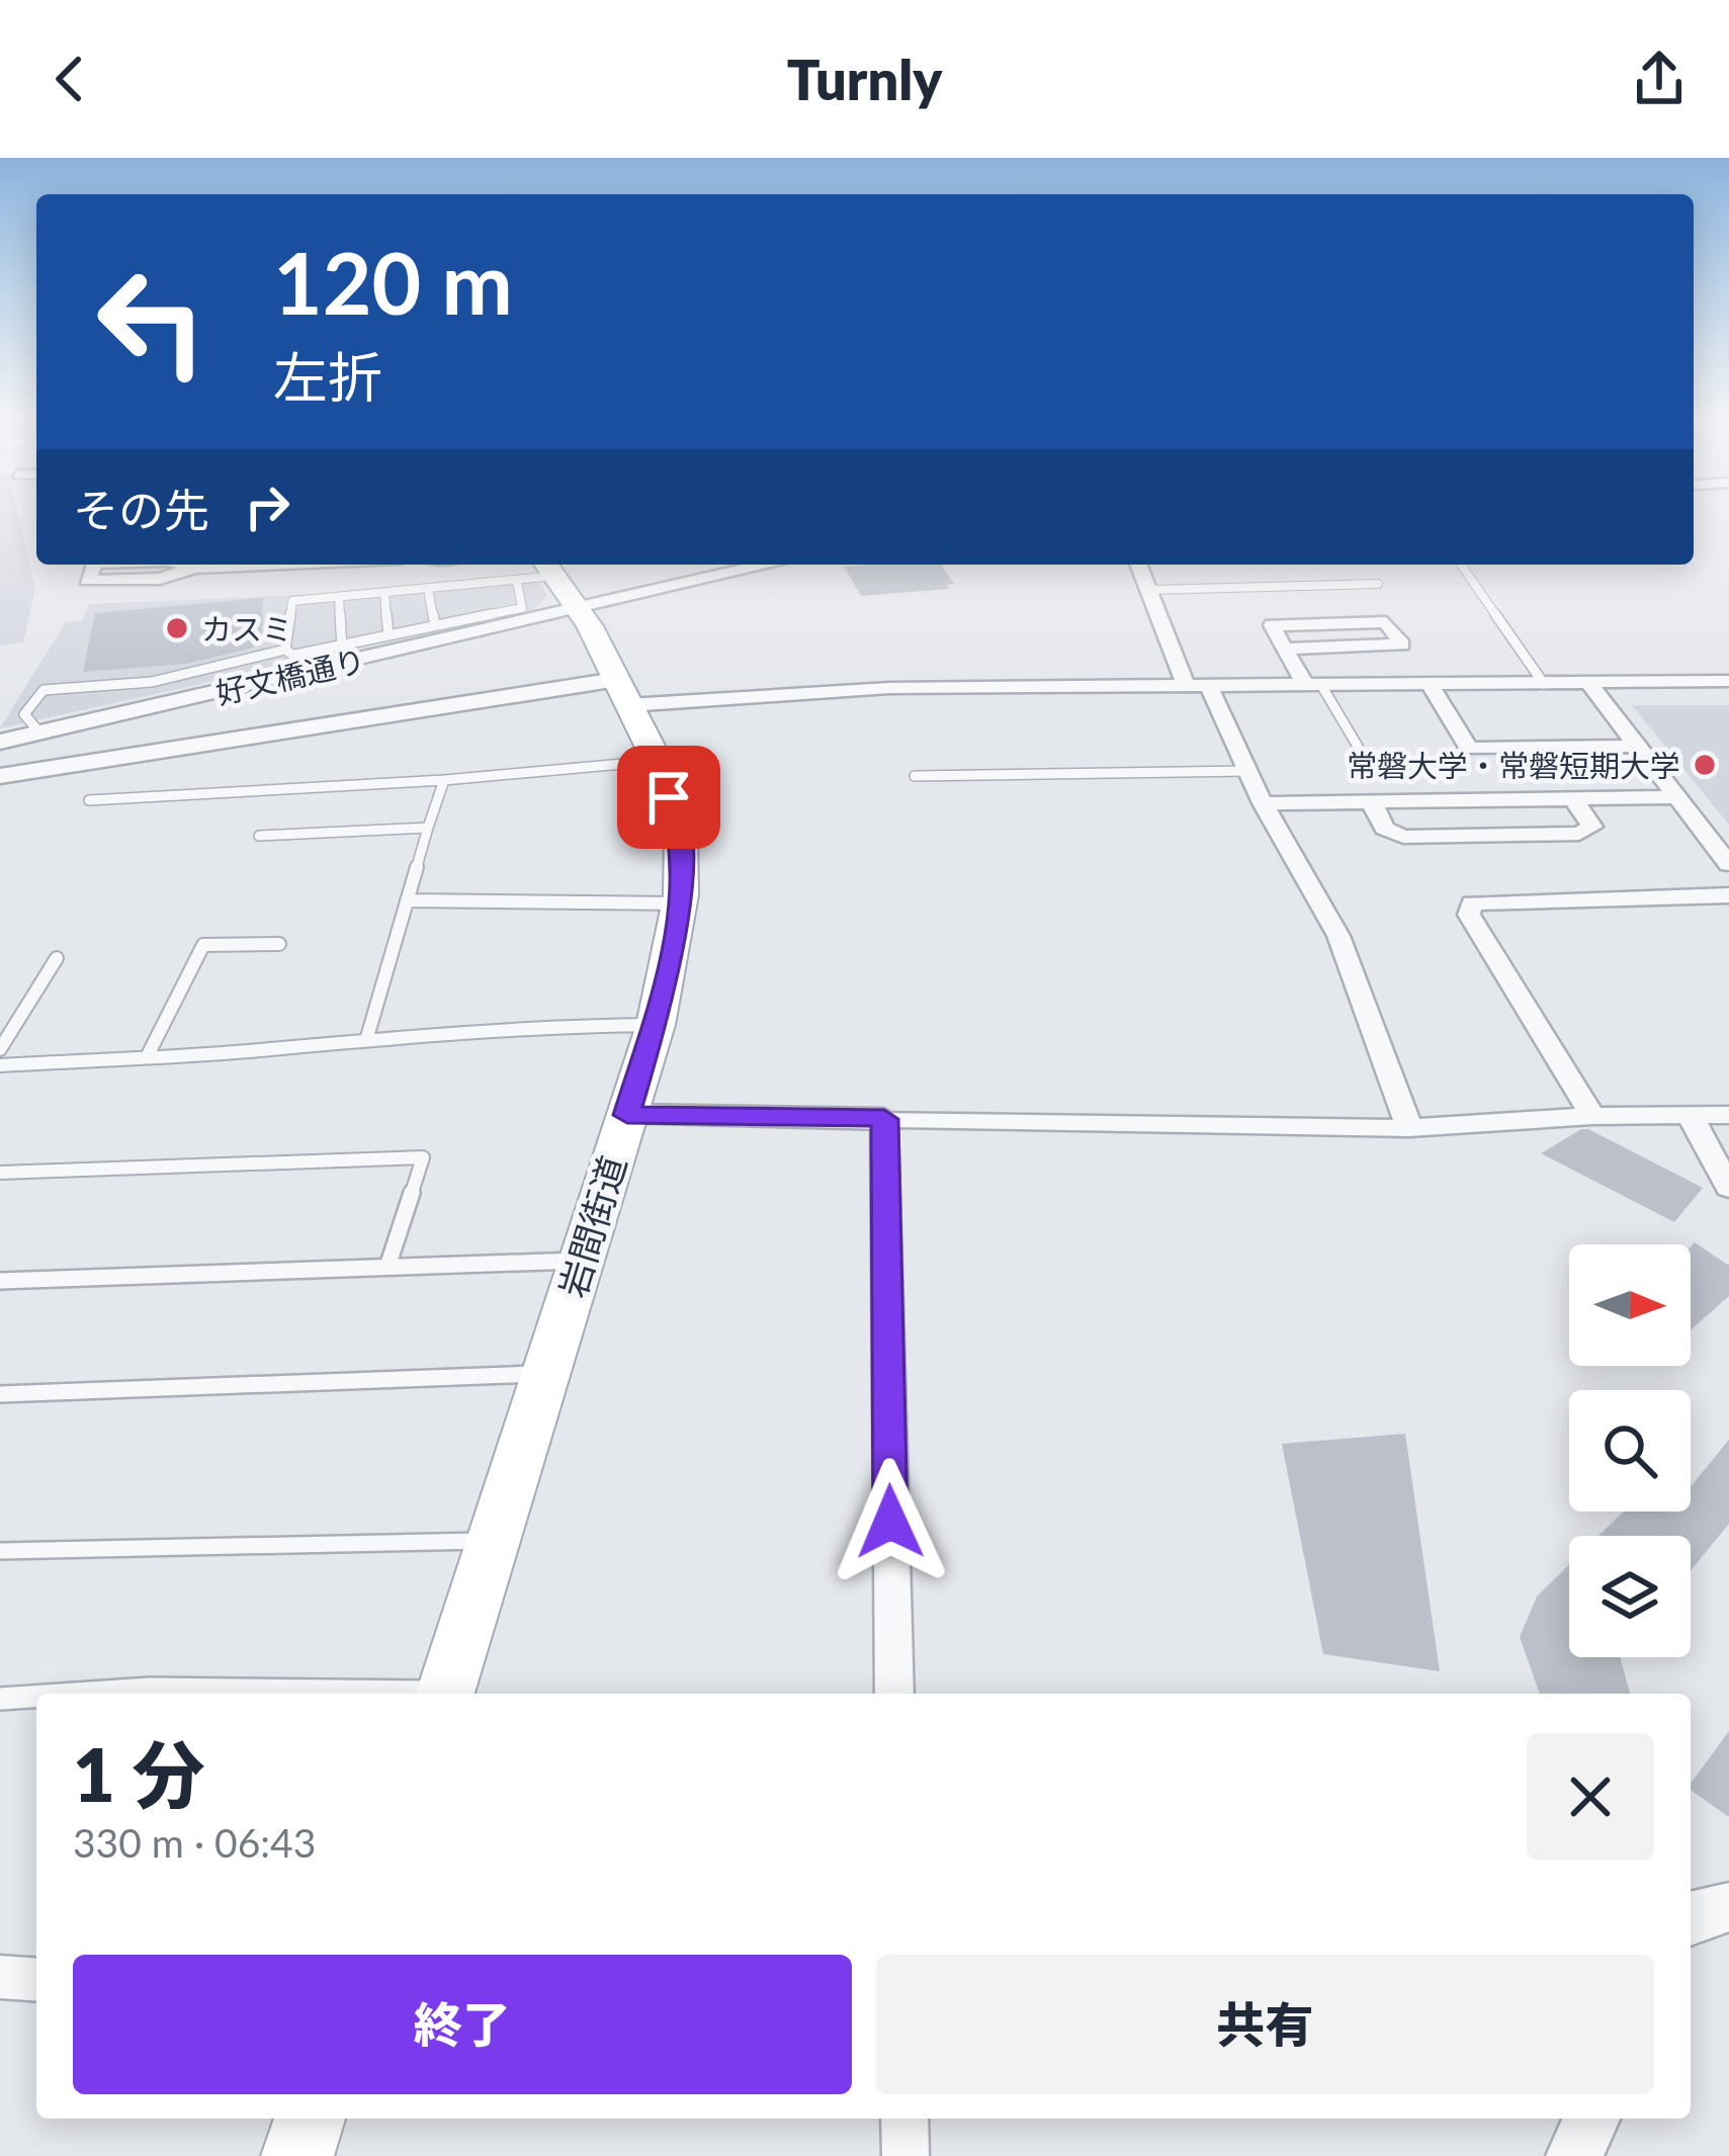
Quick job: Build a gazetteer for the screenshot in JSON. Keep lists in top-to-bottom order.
{
  "streets": {
    "main road": ["岩間街道"],
    "street": ["好文橋通り"]
  },
  "crossings": [
    ["好文橋通り", "岩間街道"]
  ],
  "places": ["カスミ", "常磐大学・常磐短期大学"],
  "north": "right",
  "page": {
    "header": "Turnly",
    "turn": ["120 m", "左折"],
    "then": "その先",
    "heading": ["1 分", "330 m · 06:43"],
    "buttons": ["終了", "共有"]
  }
}
